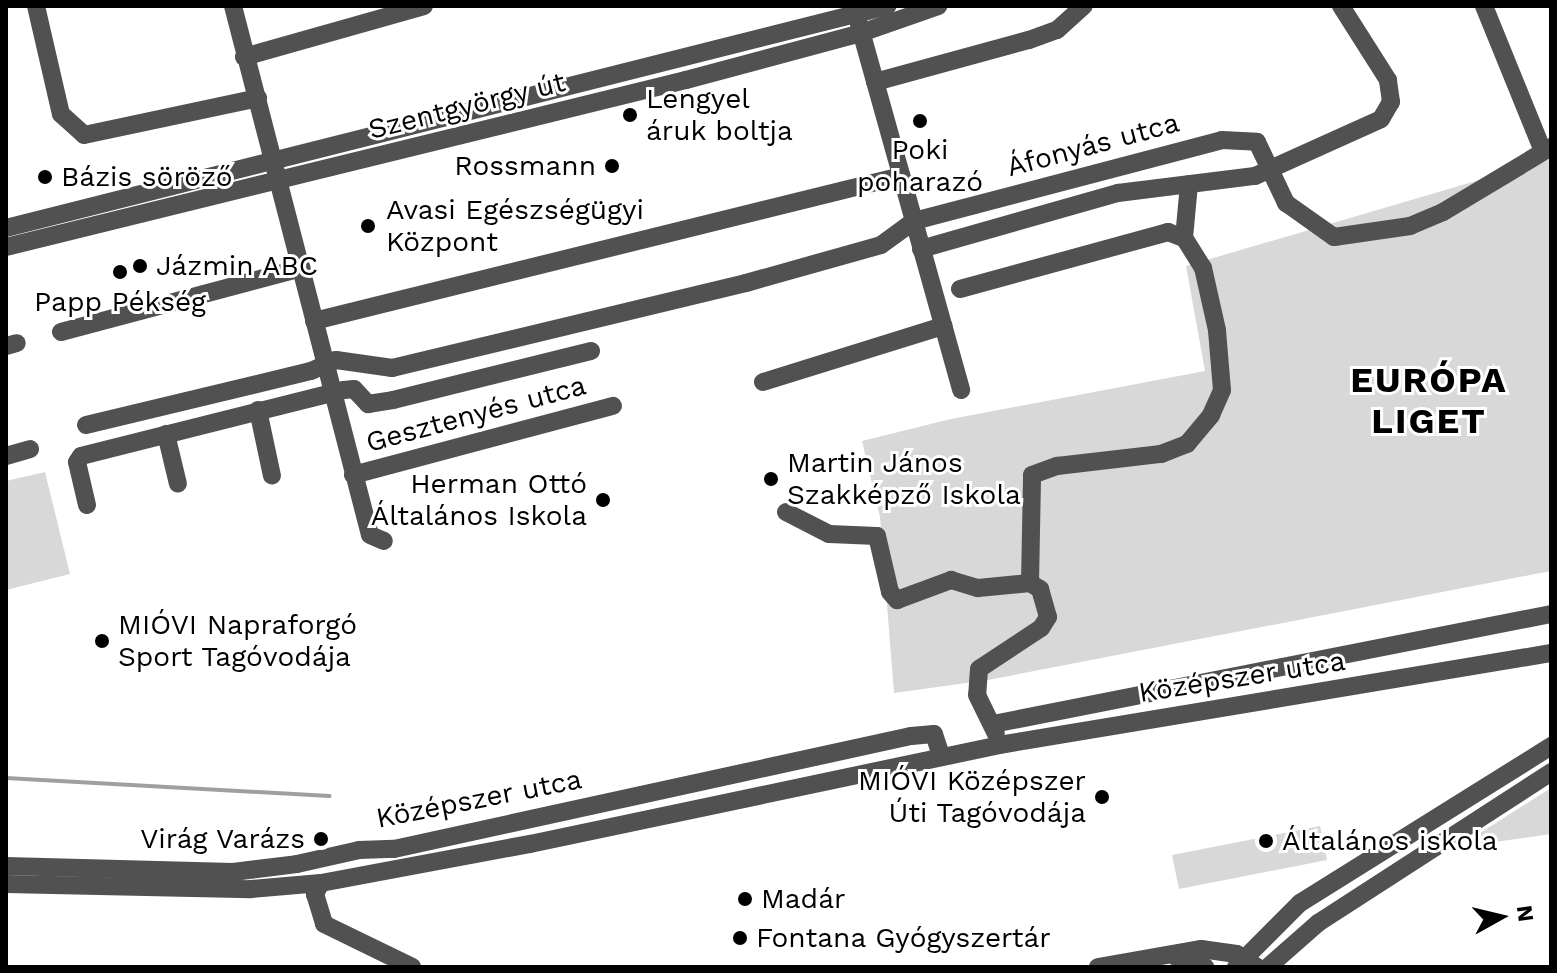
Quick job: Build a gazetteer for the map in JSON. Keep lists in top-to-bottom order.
{
  "streets": {
    "street": [
      "Szentgyörgy út",
      "Áfonyás utca",
      "Gesztenyés utca",
      "Középszer utca"
    ]
  },
  "crossings": [
    ["Szentgyörgy út", "Gesztenyés utca"],
    ["Áfonyás utca", "Gesztenyés utca"]
  ],
  "districts": ["EURÓPA LIGET"],
  "places": [
    "Lengyel áruk boltja",
    "Poki poharazó",
    "Rossmann",
    "Bázis söröző",
    "Avasi Egészségügyi Központ",
    "Jázmin ABC",
    "Papp Pékség",
    "Martin János Szakképző Iskola",
    "Herman Ottó Általános Iskola",
    "MIÓVI Napraforgó Sport Tagóvodája",
    "MIÓVI Középszer Úti Tagóvodája",
    "Virág Varázs",
    "Általános iskola",
    "Madár",
    "Fontana Gyógyszertár"
  ],
  "north": "right"
}
